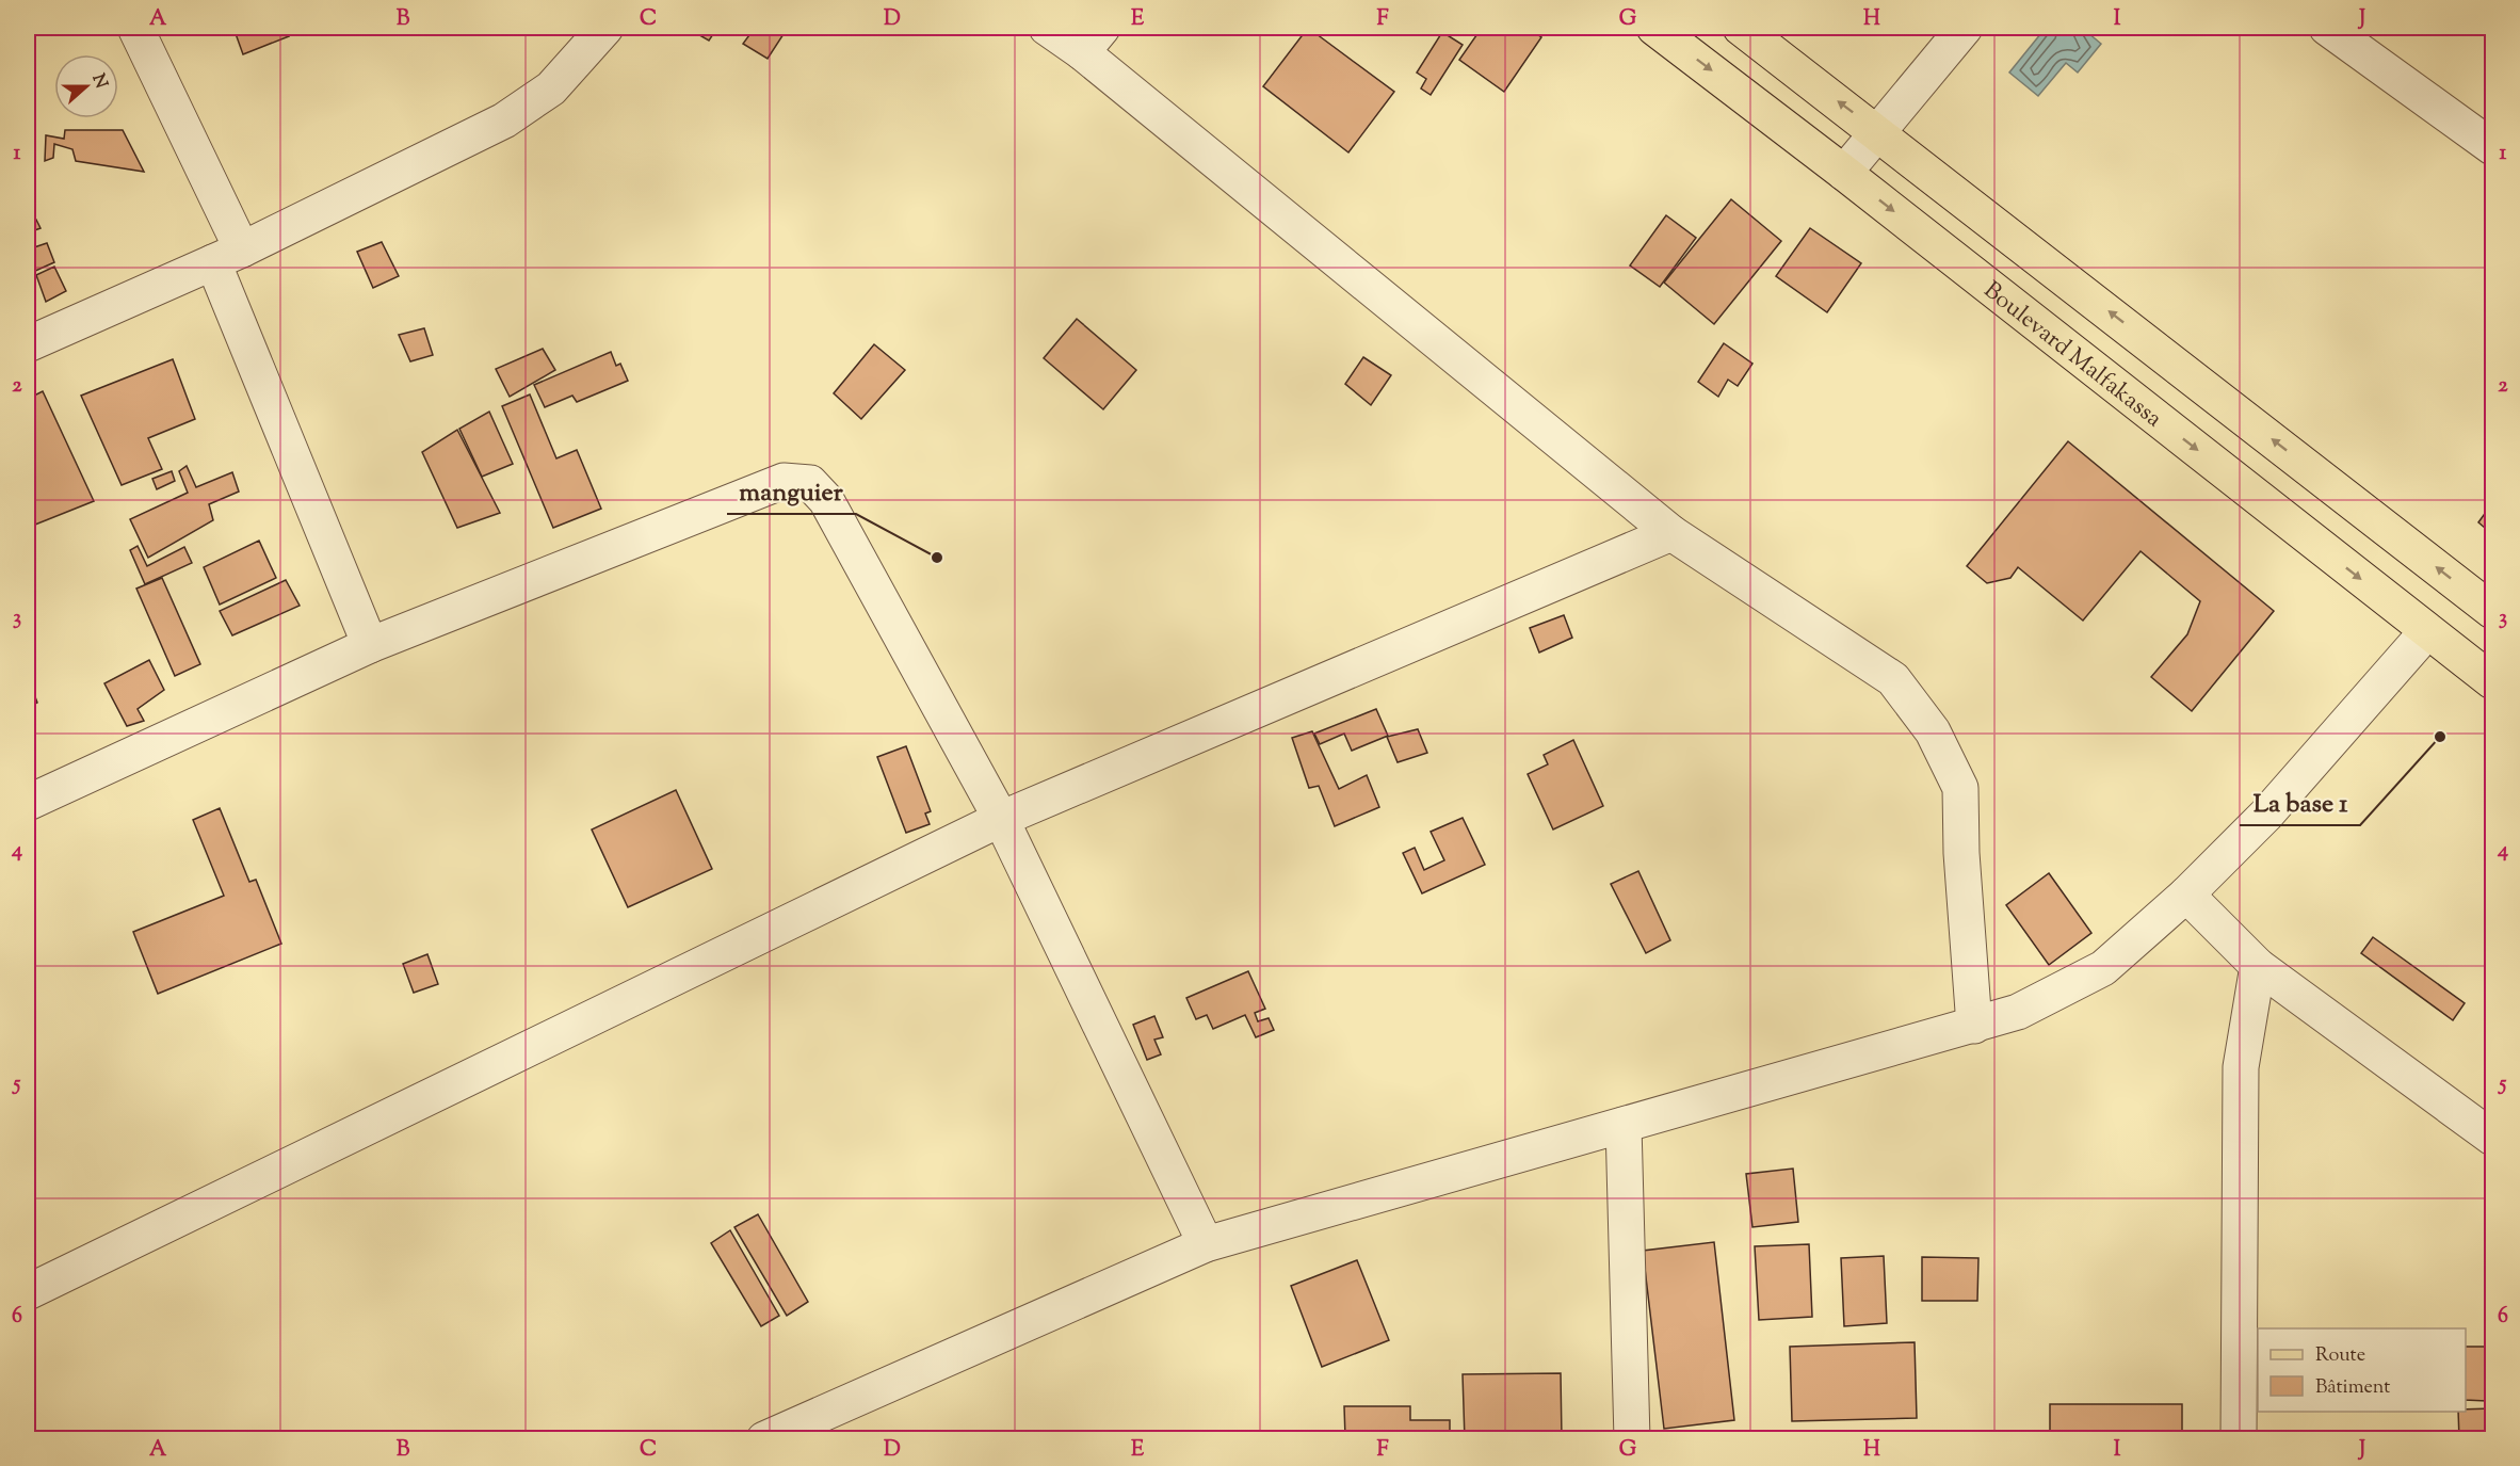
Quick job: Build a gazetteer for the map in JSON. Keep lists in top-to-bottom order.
{
  "streets": {
    "main road": ["Boulevard Malfakassa"]
  },
  "places": ["manguier", "La base 1"],
  "legend": ["Route", "Bâtiment"],
  "north": "right",
  "grid": {
    "columns": [
      "A",
      "B",
      "C",
      "D",
      "E",
      "F",
      "G",
      "H",
      "I",
      "J"
    ],
    "rows": [
      "1",
      "2",
      "3",
      "4",
      "5",
      "6"
    ]
  }
}
